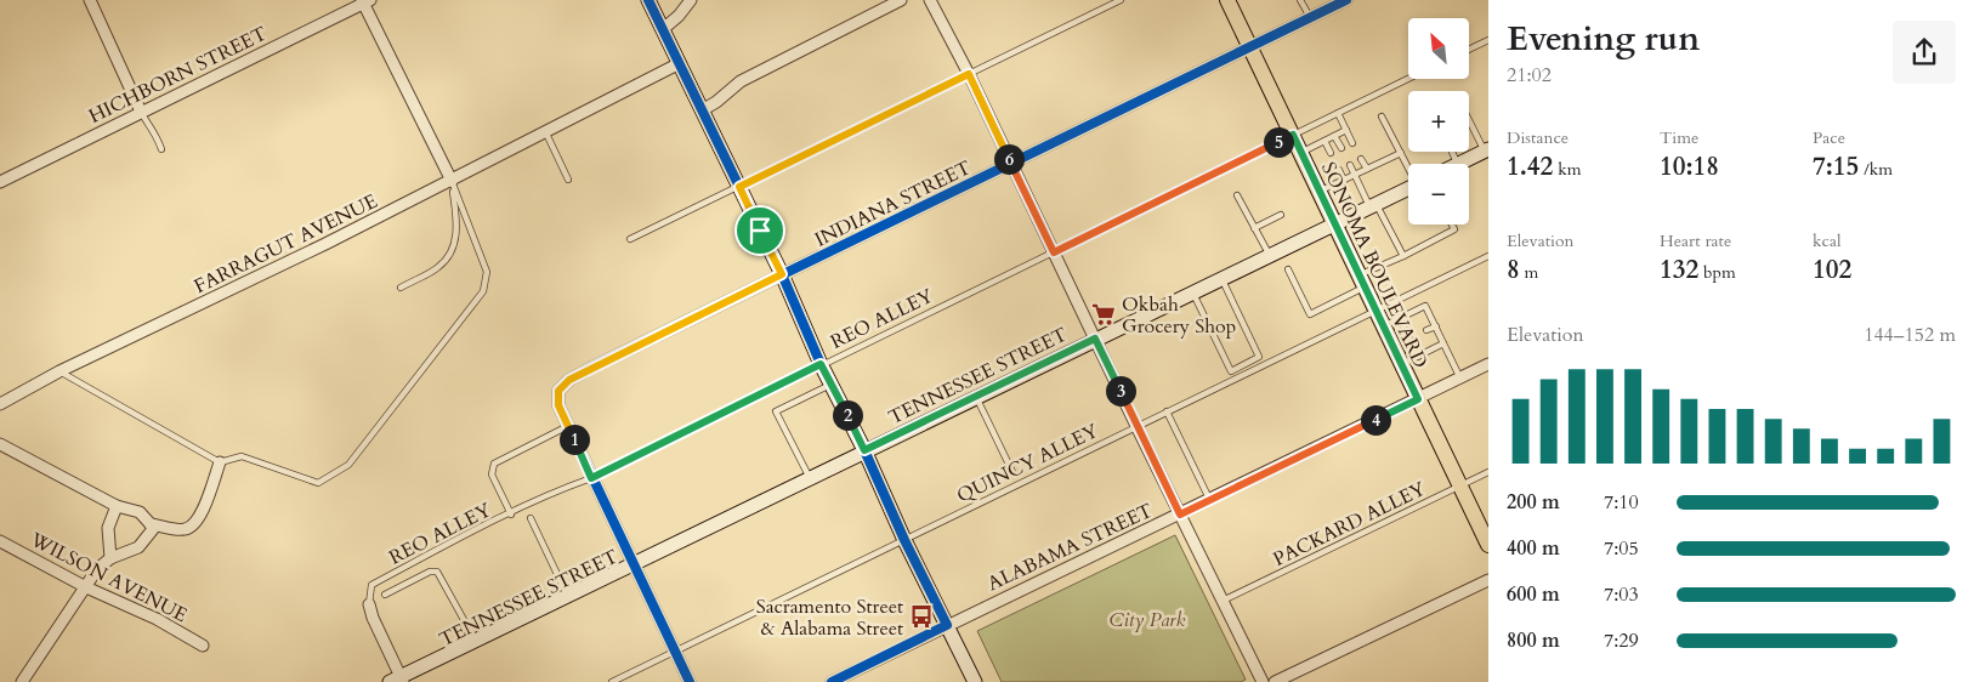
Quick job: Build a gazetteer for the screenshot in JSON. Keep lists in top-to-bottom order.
{
  "streets": {
    "main road": ["SONOMA BOULEVARD", "TENNESSEE STREET"],
    "street": [
      "HICHBORN STREET",
      "INDIANA STREET",
      "FARRAGUT AVENUE",
      "ALABAMA STREET",
      "WILSON AVENUE"
    ],
    "lane": ["REO ALLEY", "QUINCY ALLEY", "PACKARD ALLEY"]
  },
  "crossings": [
    ["INDIANA STREET", "SONOMA BOULEVARD"],
    ["SONOMA BOULEVARD", "REO ALLEY"],
    ["SONOMA BOULEVARD", "TENNESSEE STREET"],
    ["SONOMA BOULEVARD", "QUINCY ALLEY"],
    ["SONOMA BOULEVARD", "PACKARD ALLEY"],
    ["SONOMA BOULEVARD", "ALABAMA STREET"]
  ],
  "parks": ["City Park"],
  "places": {
    "supermarket": ["Okbah Grocery Shop"],
    "bus stop": ["Sacramento Street & Alabama Street"]
  },
  "north": "top left",
  "page": {
    "heading": ["Evening run", "21:02"],
    "map_buttons": ["+", "−"],
    "stats": [
      ["Distance", "1.42 km"],
      ["Time", "10:18"],
      ["Pace", "7:15 /km"],
      ["Elevation", "8 m"],
      ["Heart rate", "132 bpm"],
      ["kcal", "102"]
    ],
    "pins": [
      "5",
      "6",
      "3",
      "2",
      "4",
      "1"
    ],
    "chart": ["Elevation", "144–152 m"],
    "list": [
      {
        "name": "200 m",
        "note": "7:10"
      },
      {
        "name": "400 m",
        "note": "7:05"
      },
      {
        "name": "600 m",
        "note": "7:03"
      },
      {
        "name": "800 m",
        "note": "7:29"
      }
    ]
  }
}
